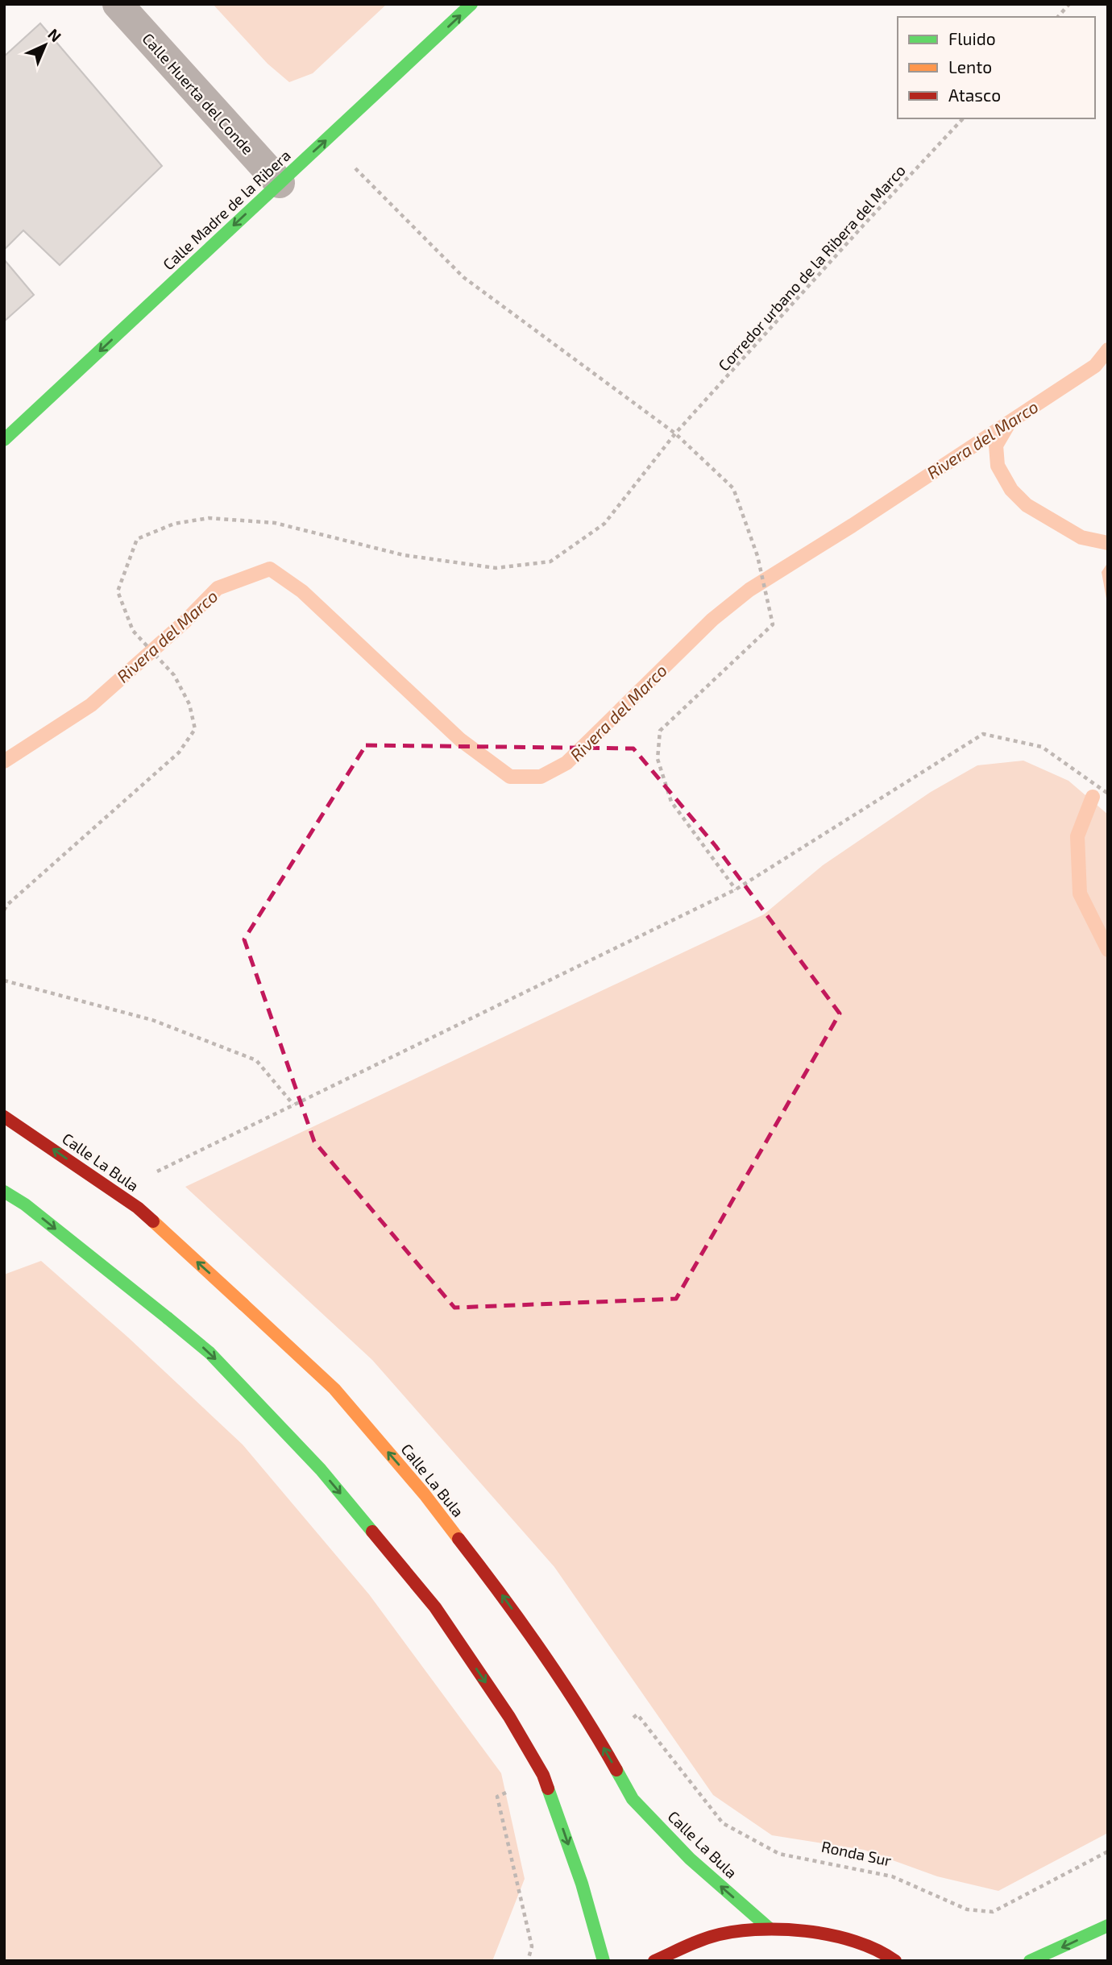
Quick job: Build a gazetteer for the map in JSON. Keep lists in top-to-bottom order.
{
  "streets": {
    "main road": ["Calle Madre de la Ribera", "Calle La Bula"],
    "street": ["Calle Huerta del Conde"],
    "path": ["Corredor urbano de la Ribera del Marco", "Ronda Sur"]
  },
  "crossings": [
    ["Calle Huerta del Conde", "Calle Madre de la Ribera"]
  ],
  "water": ["Rivera del Marco"],
  "legend": ["Fluido", "Lento", "Atasco"],
  "north": "top right"
}
